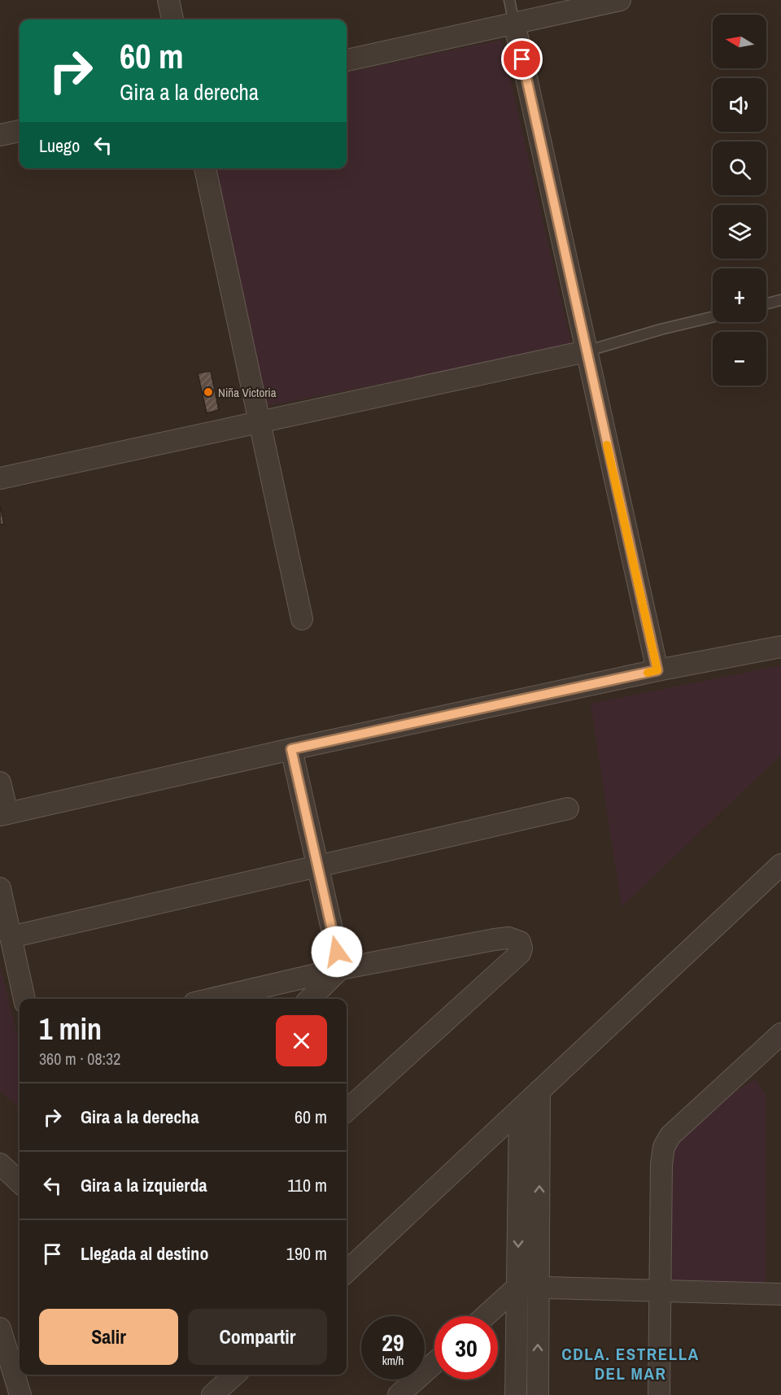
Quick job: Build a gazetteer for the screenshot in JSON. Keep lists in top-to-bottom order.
{
  "districts": ["CDLA. ESTRELLA DEL MAR"],
  "places": ["Niña Victoria"],
  "north": "left",
  "page": {
    "map_buttons": ["+", "−"],
    "turn": ["60 m", "Gira a la derecha"],
    "then": "Luego",
    "heading": ["1 min", "360 m · 08:32"],
    "list": [
      {
        "name": "Gira a la derecha",
        "value": "60 m"
      },
      {
        "name": "Gira a la izquierda",
        "value": "110 m"
      },
      {
        "name": "Llegada al destino",
        "value": "190 m"
      }
    ],
    "buttons": ["Salir", "Compartir"],
    "speed": "29 km/h",
    "limit": "30"
  }
}
